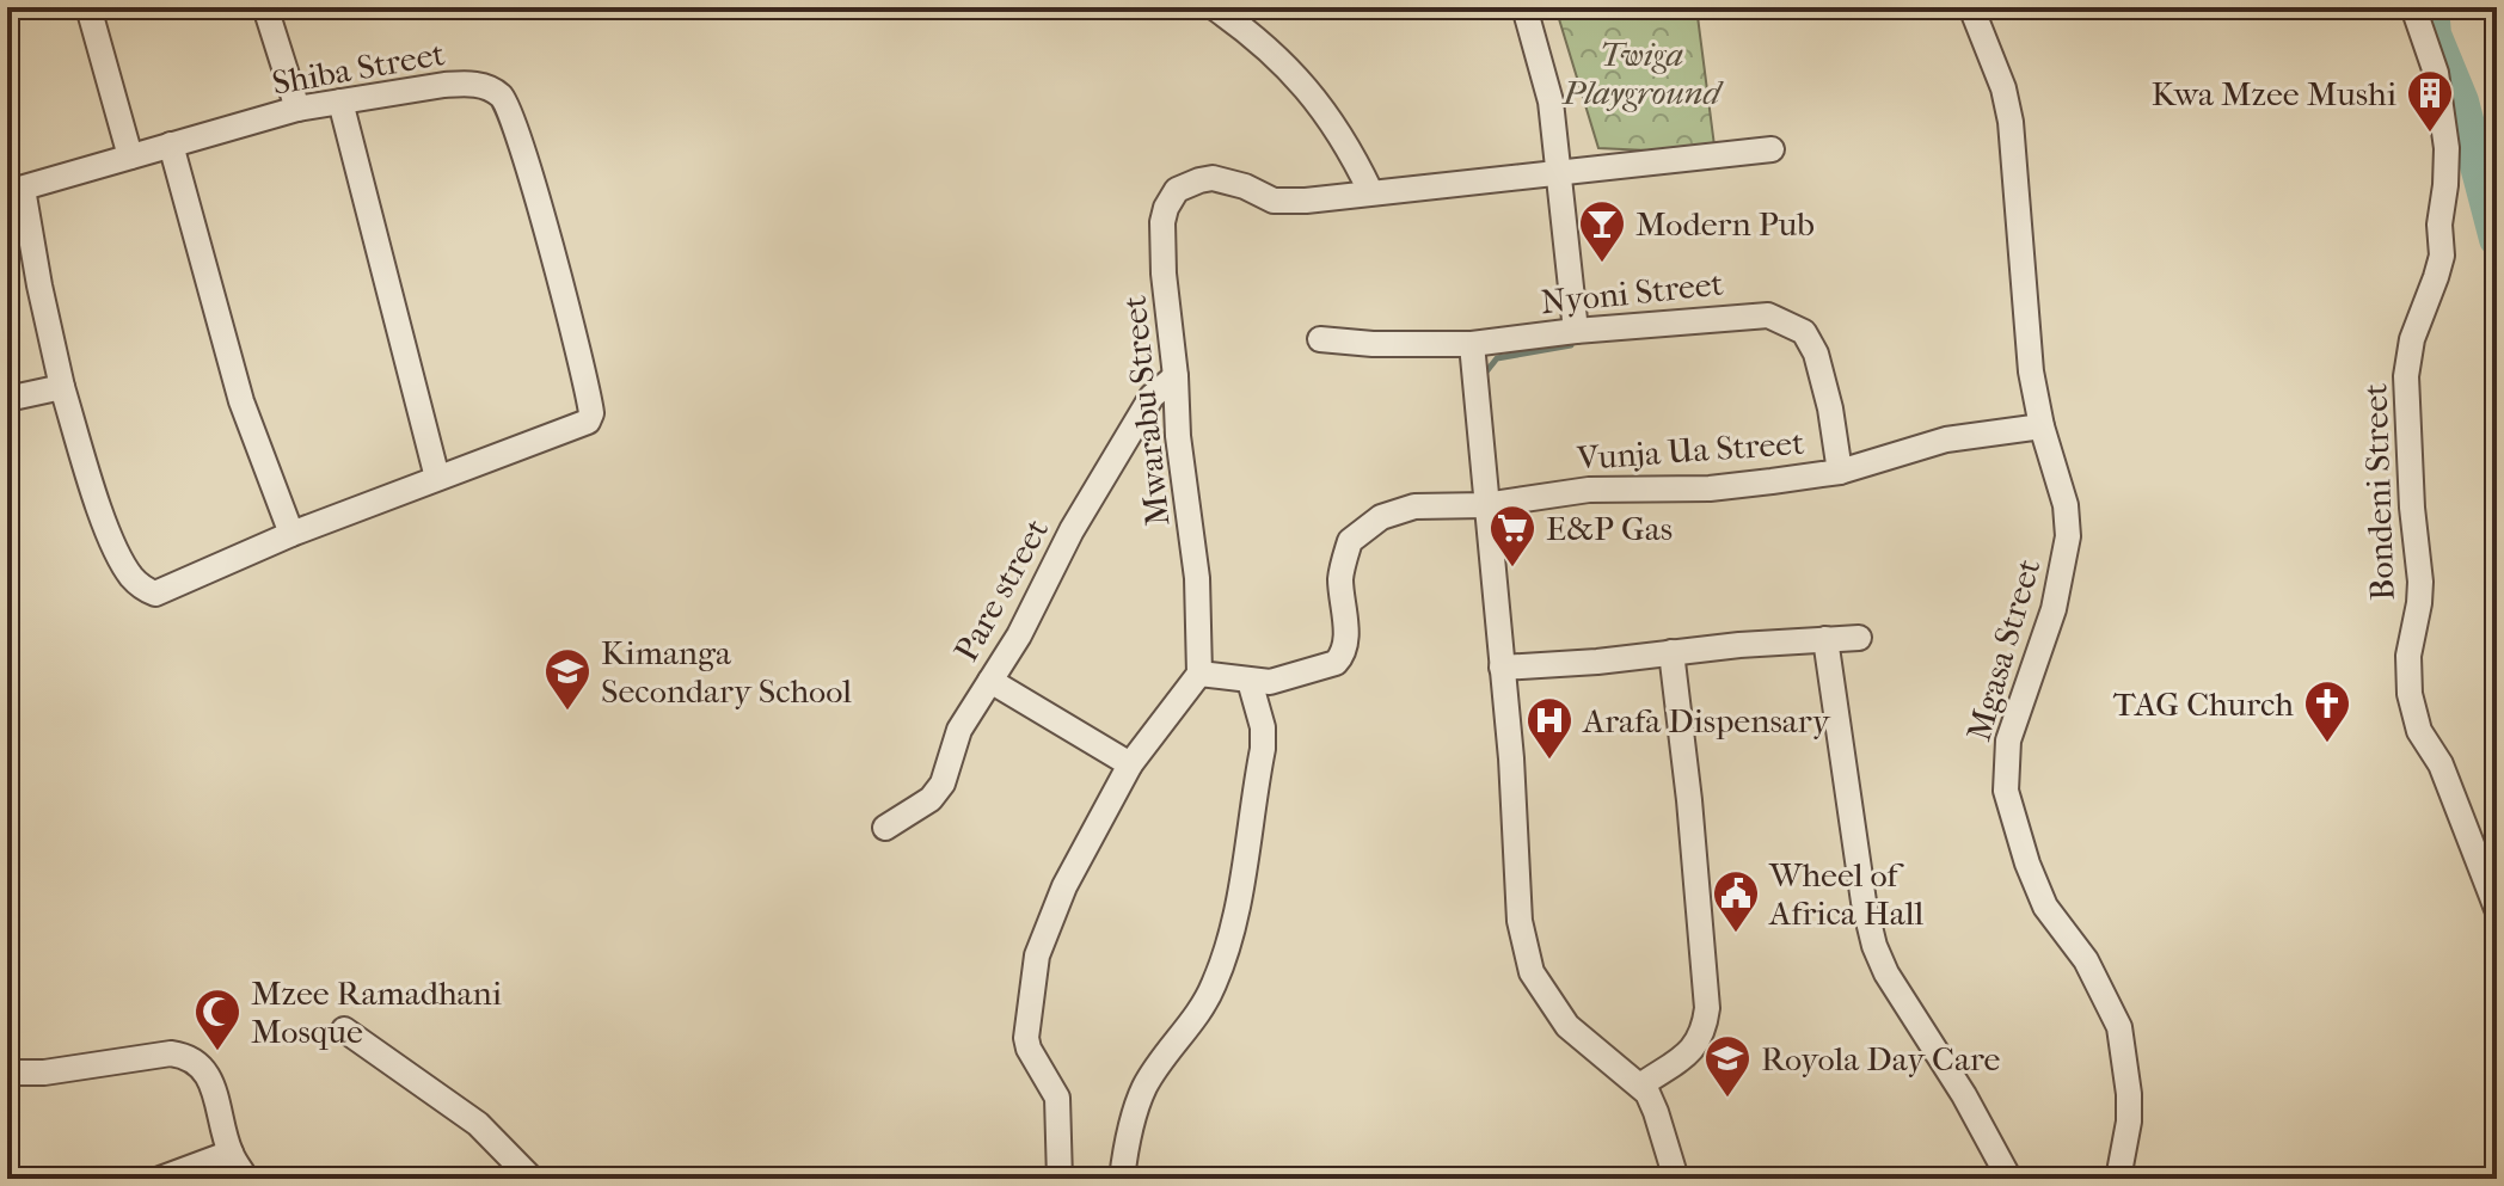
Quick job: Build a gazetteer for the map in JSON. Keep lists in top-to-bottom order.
{
  "streets": {
    "street": [
      "Shiba Street",
      "Nyoni Street",
      "Mwarabu Street",
      "Vunja Ua Street",
      "Bondeni Street",
      "Pare street",
      "Mgasa Street"
    ]
  },
  "crossings": [
    ["Nyoni Street", "Vunja Ua Street"],
    ["Mwarabu Street", "Pare street"],
    ["Vunja Ua Street", "Mgasa Street"]
  ],
  "parks": ["Twiga Playground"],
  "places": {
    "building": ["Kwa Mzee Mushi"],
    "bar": ["Modern Pub"],
    "supermarket": ["E&P Gas"],
    "school or university": ["Kimanga Secondary School", "Royola Day Care"],
    "church": ["TAG Church"],
    "hospital": ["Arafa Dispensary"],
    "public building": ["Wheel of Africa Hall"],
    "mosque": ["Mzee Ramadhani Mosque"]
  }
}
